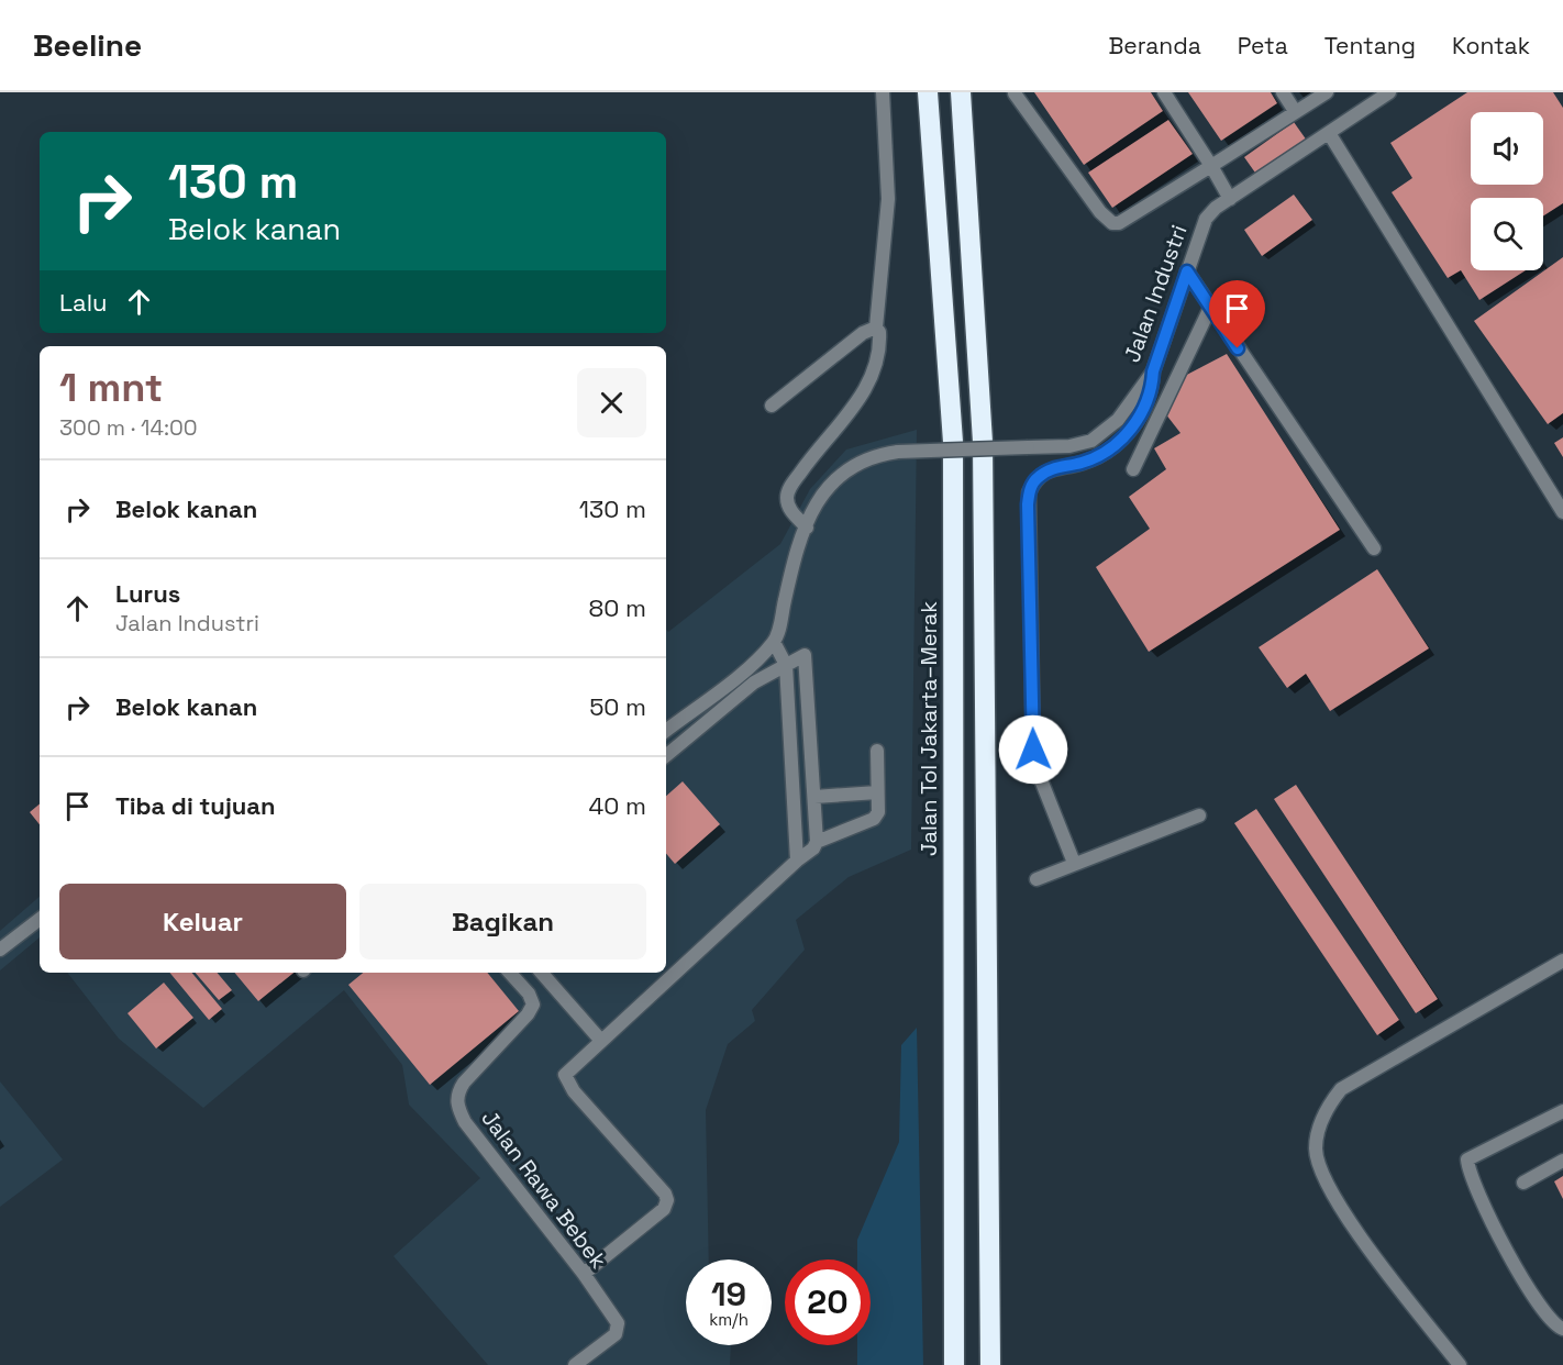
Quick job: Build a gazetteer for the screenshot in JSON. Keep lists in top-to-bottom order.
{
  "streets": {
    "highway": ["Jalan Tol Jakarta–Merak"],
    "street": ["Jalan Industri", "Jalan Rawa Bebek"]
  },
  "page": {
    "header": "Beeline",
    "nav": [
      "Beranda",
      "Peta",
      "Tentang",
      "Kontak"
    ],
    "turn": ["130 m", "Belok kanan"],
    "then": "Lalu",
    "heading": ["1 mnt", "300 m · 14:00"],
    "list": [
      {
        "name": "Belok kanan",
        "value": "130 m"
      },
      {
        "name": "Lurus",
        "note": "Jalan Industri",
        "value": "80 m"
      },
      {
        "name": "Belok kanan",
        "value": "50 m"
      },
      {
        "name": "Tiba di tujuan",
        "value": "40 m"
      }
    ],
    "buttons": ["Keluar", "Bagikan"],
    "speed": "19 km/h",
    "limit": "20"
  }
}
